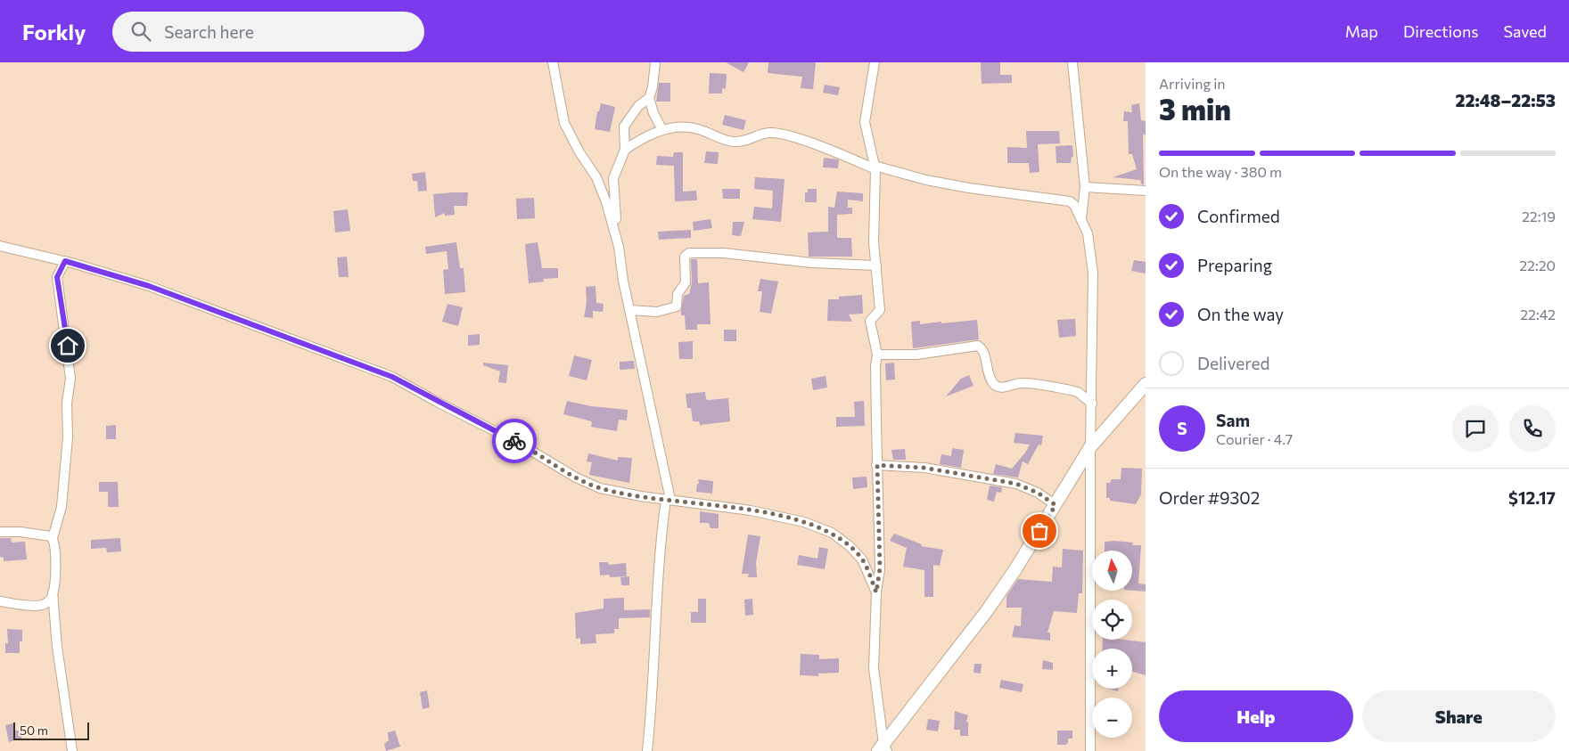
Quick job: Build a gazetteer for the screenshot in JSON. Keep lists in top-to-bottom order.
{
  "scale_bar": "50 m",
  "north": "top",
  "page": {
    "header": "Forkly",
    "search": "Search here",
    "nav": ["Map", "Directions", "Saved"],
    "heading": ["3 min", "Arriving in", "22:48–22:53"],
    "panel": [
      "Sam",
      "Courier · 4.7",
      "Order #9302",
      "$12.17"
    ],
    "bar": "On the way · 380 m",
    "list": [
      ["Confirmed", "22:19"],
      ["Preparing", "22:20"],
      ["On the way", "22:42"],
      "Delivered"
    ],
    "round": "S",
    "map_buttons": ["+", "−"],
    "buttons": ["Help", "Share"],
    "scale": "50 m"
  }
}
